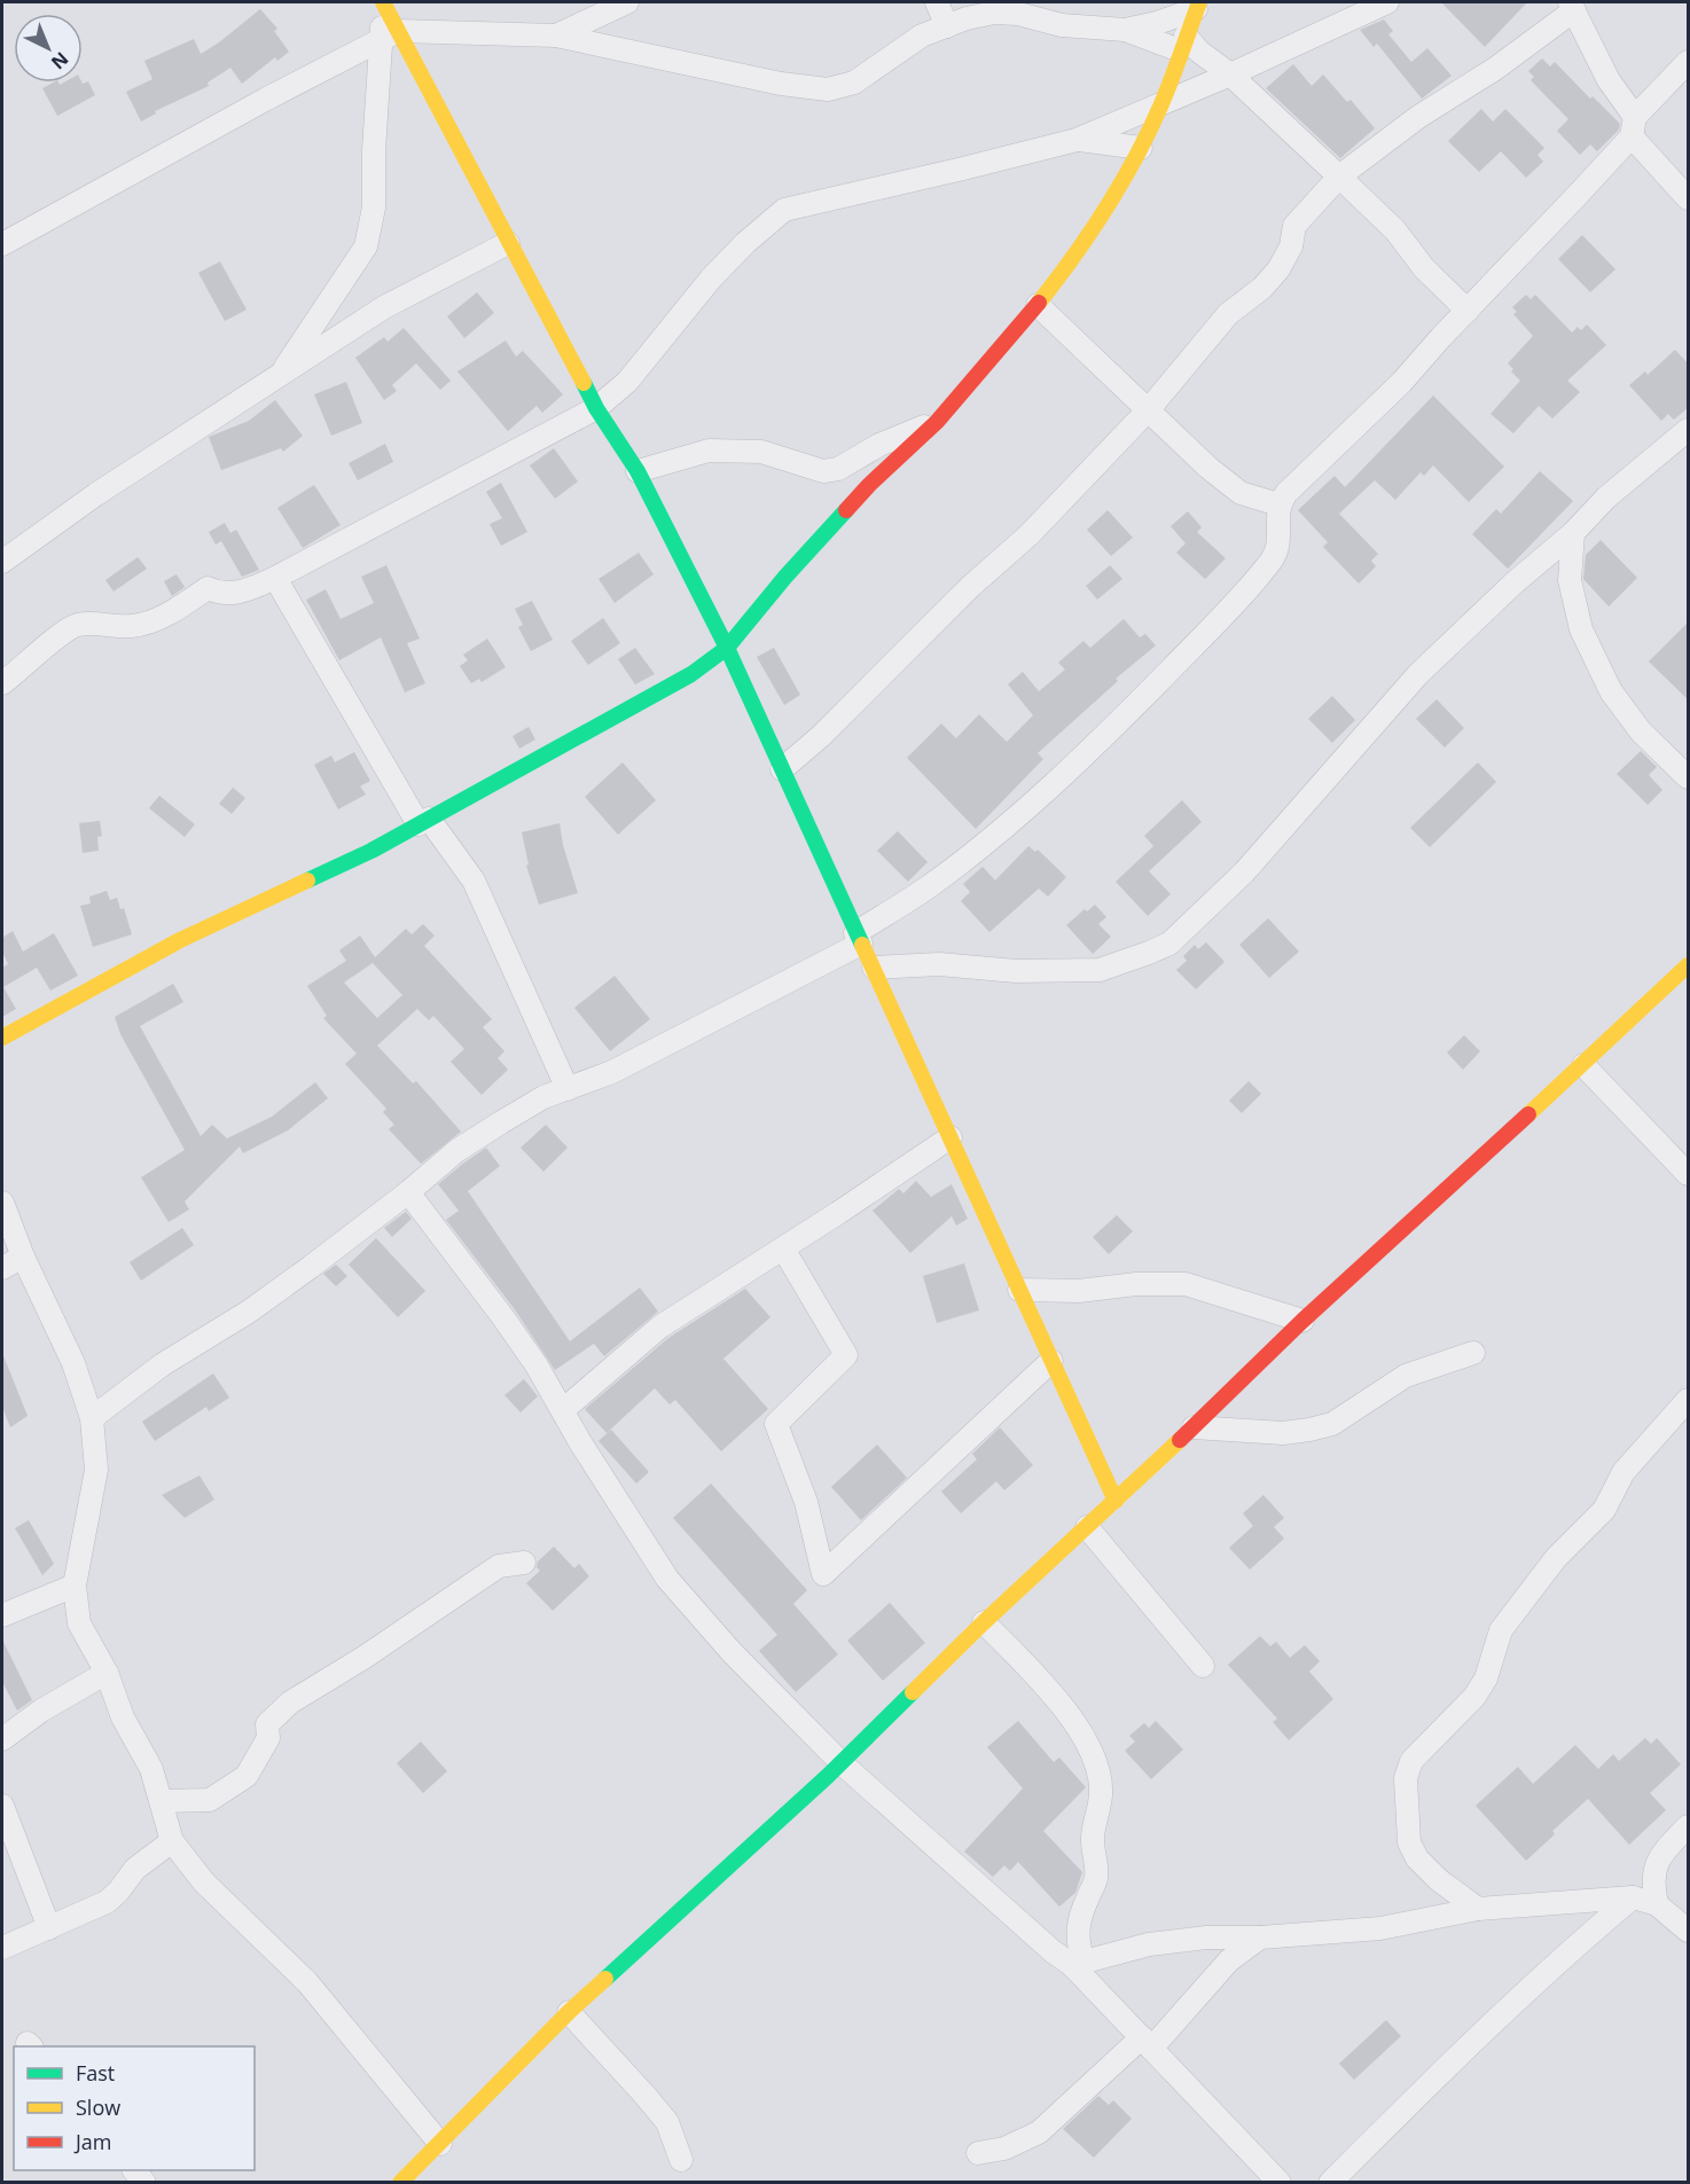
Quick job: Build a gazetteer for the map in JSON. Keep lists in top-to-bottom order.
{
  "legend": ["Fast", "Slow", "Jam"],
  "north": "bottom right"
}
